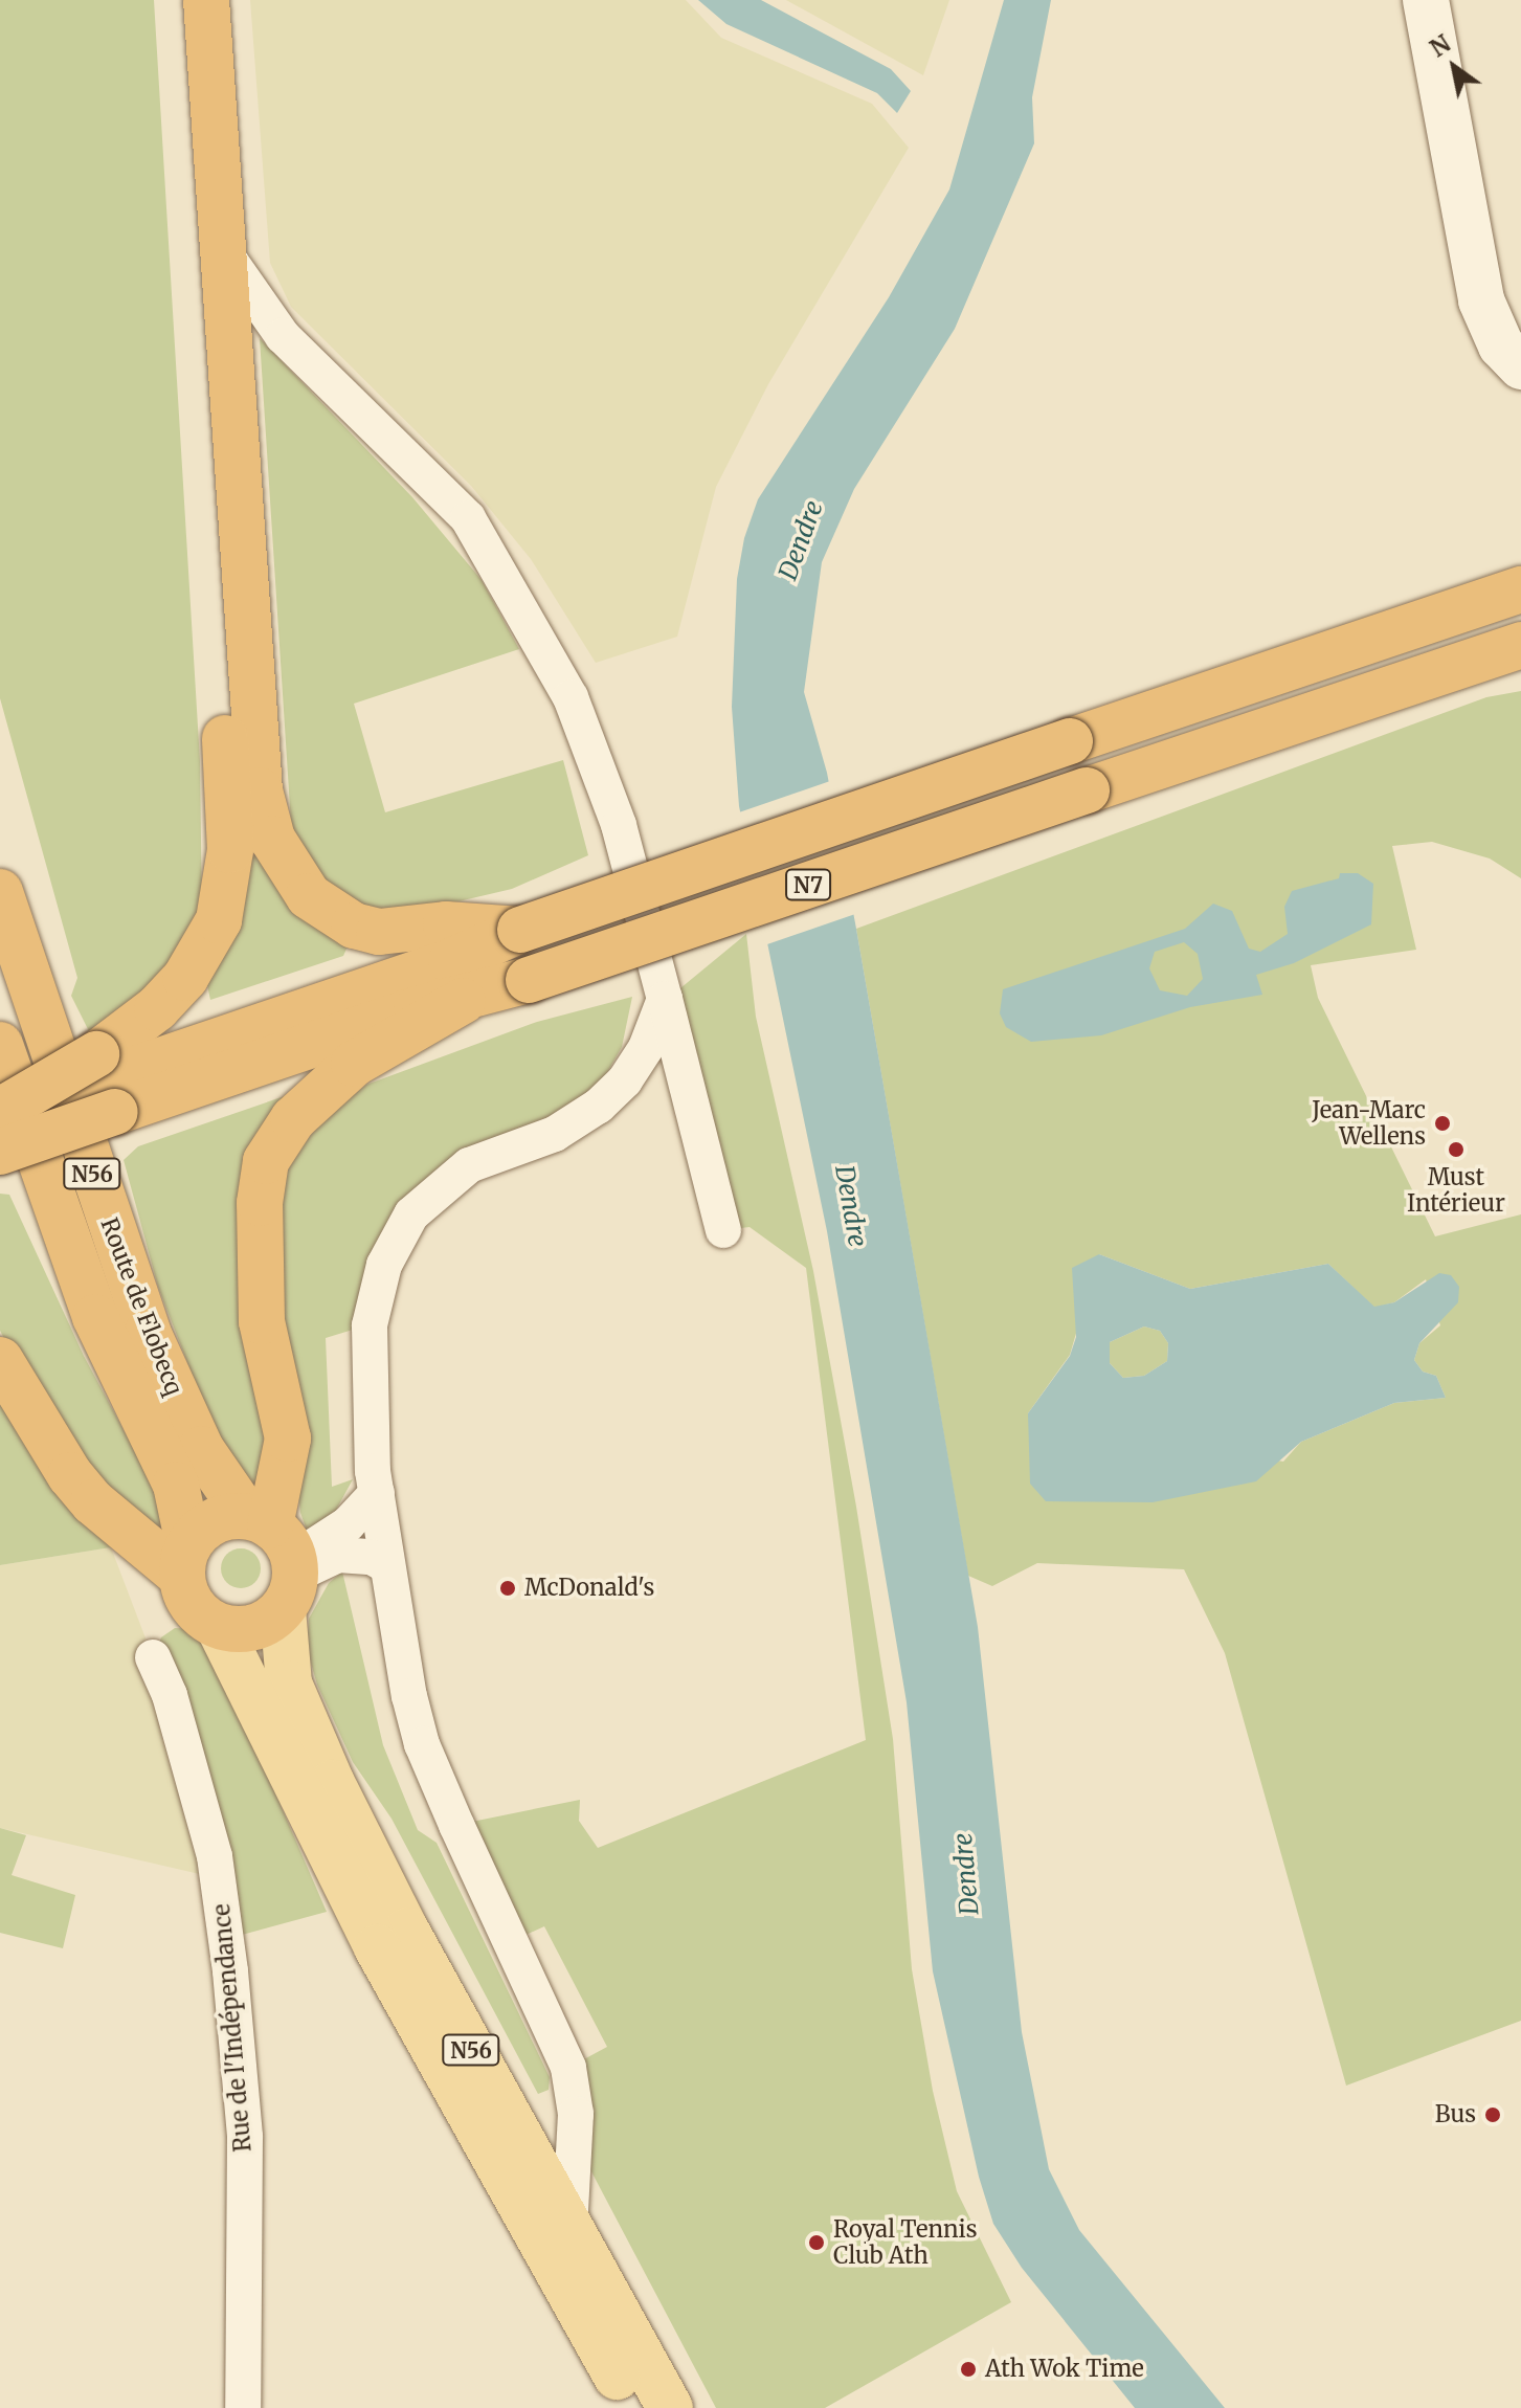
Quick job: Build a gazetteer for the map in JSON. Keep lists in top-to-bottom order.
{
  "streets": {
    "highway": ["N7", "N56", "Route de Flobecq"],
    "street": ["Rue de l'Indépendance"]
  },
  "crossings": [
    ["N56", "Route de Flobecq"]
  ],
  "water": ["Dendre"],
  "places": [
    "Jean-Marc Wellens",
    "Must Intérieur",
    "McDonald's",
    "Bus",
    "Royal Tennis Club Ath",
    "Ath Wok Time"
  ],
  "north": "top left"
}
